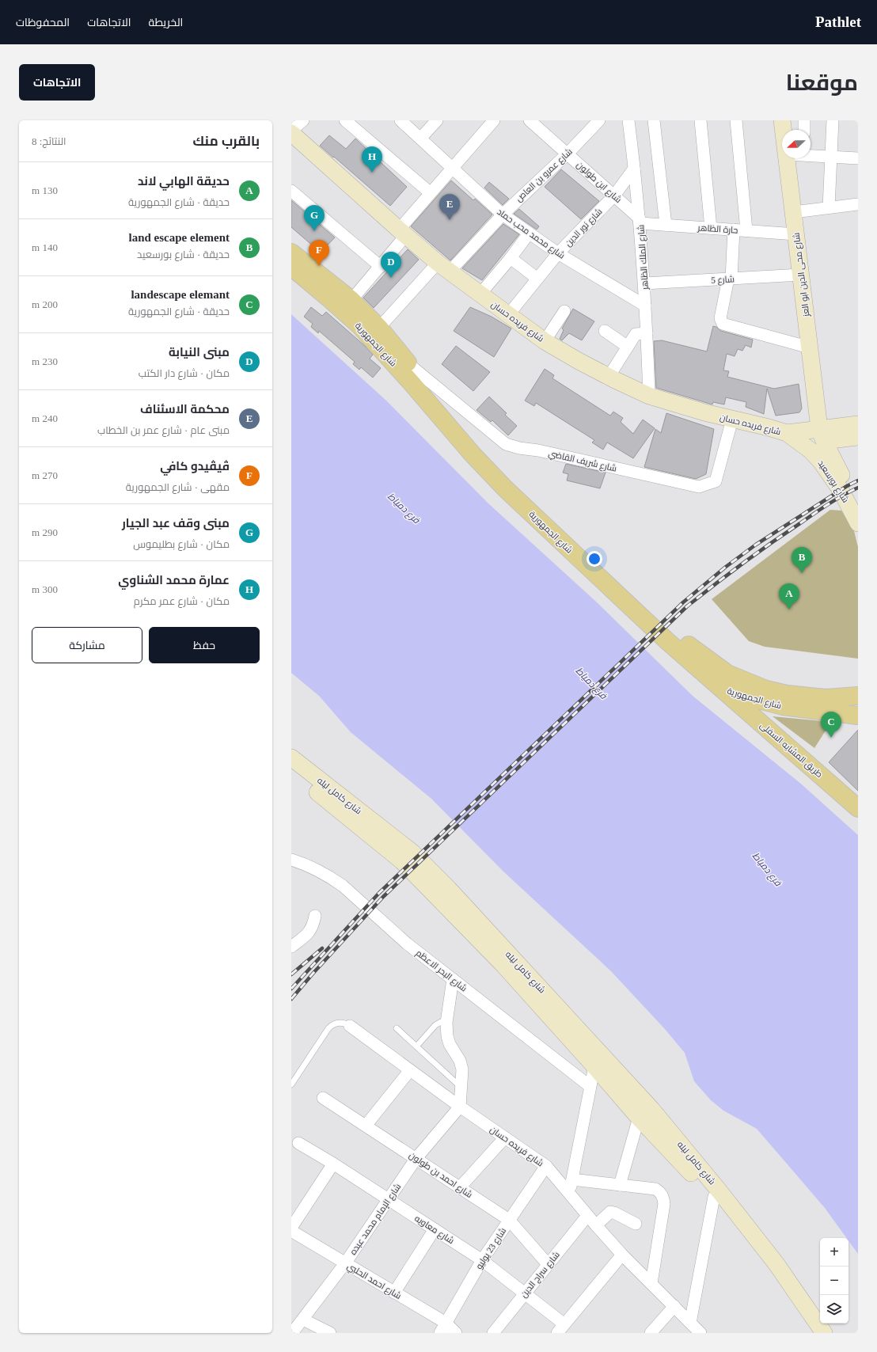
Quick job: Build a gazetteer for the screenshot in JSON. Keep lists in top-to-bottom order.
{
  "streets": {
    "main road": ["شارع الجمهورية", "طريق المشايه السفلى"],
    "street": [
      "شارع عمرو بن العاص",
      "شارع ابن طولون",
      "شارع نور الدين",
      "حارة الظاهر",
      "شارع محمد محب حماد",
      "شارع الملك الظاهر",
      "شارع محى الدين ابو العز",
      "شارع 5",
      "شارع فريده حسان",
      "شارع شريف القاضي",
      "شارع بورسعيد",
      "شارع كامل ليله",
      "شارع البحر الاعظم",
      "شارع احمد بن طولون",
      "شارع الإمام محمد عبده",
      "شارع معاويه",
      "شارع 23 يوليو",
      "شارع سراج الدين",
      "شارع احمد الحلبي"
    ]
  },
  "crossings": [
    ["شارع عمرو بن العاص", "شارع ابن طولون"],
    ["شارع عمرو بن العاص", "شارع محمد محب حماد"],
    ["شارع عمرو بن العاص", "شارع فريده حسان"],
    ["شارع عمرو بن العاص", "شارع الجمهورية"],
    ["شارع ابن طولون", "شارع نور الدين"],
    ["شارع ابن طولون", "حارة الظاهر"],
    ["شارع ابن طولون", "شارع الملك الظاهر"],
    ["شارع نور الدين", "شارع محمد محب حماد"],
    ["شارع نور الدين", "شارع الملك الظاهر"],
    ["شارع نور الدين", "شارع فريده حسان"],
    ["حارة الظاهر", "شارع الملك الظاهر"],
    ["حارة الظاهر", "شارع محى الدين ابو العز"],
    ["شارع محمد محب حماد", "شارع الملك الظاهر"],
    ["شارع الملك الظاهر", "شارع 5"],
    ["شارع الملك الظاهر", "شارع فريده حسان"],
    ["شارع محى الدين ابو العز", "شارع 5"],
    ["شارع محى الدين ابو العز", "شارع بورسعيد"],
    ["شارع فريده حسان", "شارع شريف القاضي"],
    ["شارع فريده حسان", "شارع بورسعيد"],
    ["شارع فريده حسان", "شارع الإمام محمد عبده"],
    ["شارع فريده حسان", "شارع 23 يوليو"],
    ["شارع فريده حسان", "شارع سراج الدين"],
    ["شارع الجمهورية", "شارع شريف القاضي"],
    ["شارع الجمهورية", "طريق المشايه السفلى"],
    ["شارع احمد بن طولون", "شارع الإمام محمد عبده"],
    ["شارع احمد بن طولون", "شارع 23 يوليو"],
    ["شارع احمد بن طولون", "شارع سراج الدين"],
    ["شارع الإمام محمد عبده", "شارع معاويه"],
    ["شارع الإمام محمد عبده", "شارع احمد الحلبي"],
    ["شارع معاويه", "شارع 23 يوليو"],
    ["شارع معاويه", "شارع سراج الدين"],
    ["شارع 23 يوليو", "شارع احمد الحلبي"]
  ],
  "water": ["فرع دمياط"],
  "north": "left",
  "page": {
    "header": "Pathlet",
    "nav": ["الخريطة", "الاتجاهات", "المحفوظات"],
    "title": "موقعنا",
    "buttons": [
      "الاتجاهات",
      ["حفظ", "مشاركة"]
    ],
    "heading": ["بالقرب منك", "النتائج: 8"],
    "pins": [
      "H",
      "E",
      "G",
      "F",
      "D",
      "B",
      "A",
      "C"
    ],
    "list": [
      {
        "mark": "A",
        "name": "حديقة الهابي لاند",
        "note": "حديقة · شارع الجمهورية",
        "value": "130 m"
      },
      {
        "mark": "B",
        "name": "land escape element",
        "note": "حديقة · شارع بورسعيد",
        "value": "140 m"
      },
      {
        "mark": "C",
        "name": "landescape elemant",
        "note": "حديقة · شارع الجمهورية",
        "value": "200 m"
      },
      {
        "mark": "D",
        "name": "مبنى النيابة",
        "note": "مكان · شارع دار الكتب",
        "value": "230 m"
      },
      {
        "mark": "E",
        "name": "محكمة الاسئناف",
        "note": "مبنى عام · شارع عمر بن الخطاب",
        "value": "240 m"
      },
      {
        "mark": "F",
        "name": "ڤيڤيدو كافي",
        "note": "مقهى · شارع الجمهورية",
        "value": "270 m"
      },
      {
        "mark": "G",
        "name": "مبنى وقف عبد الجيار",
        "note": "مكان · شارع بطليموس",
        "value": "290 m"
      },
      {
        "mark": "H",
        "name": "عمارة محمد الشناوي",
        "note": "مكان · شارع عمر مكرم",
        "value": "300 m"
      }
    ],
    "map_buttons": ["+", "−"]
  }
}
